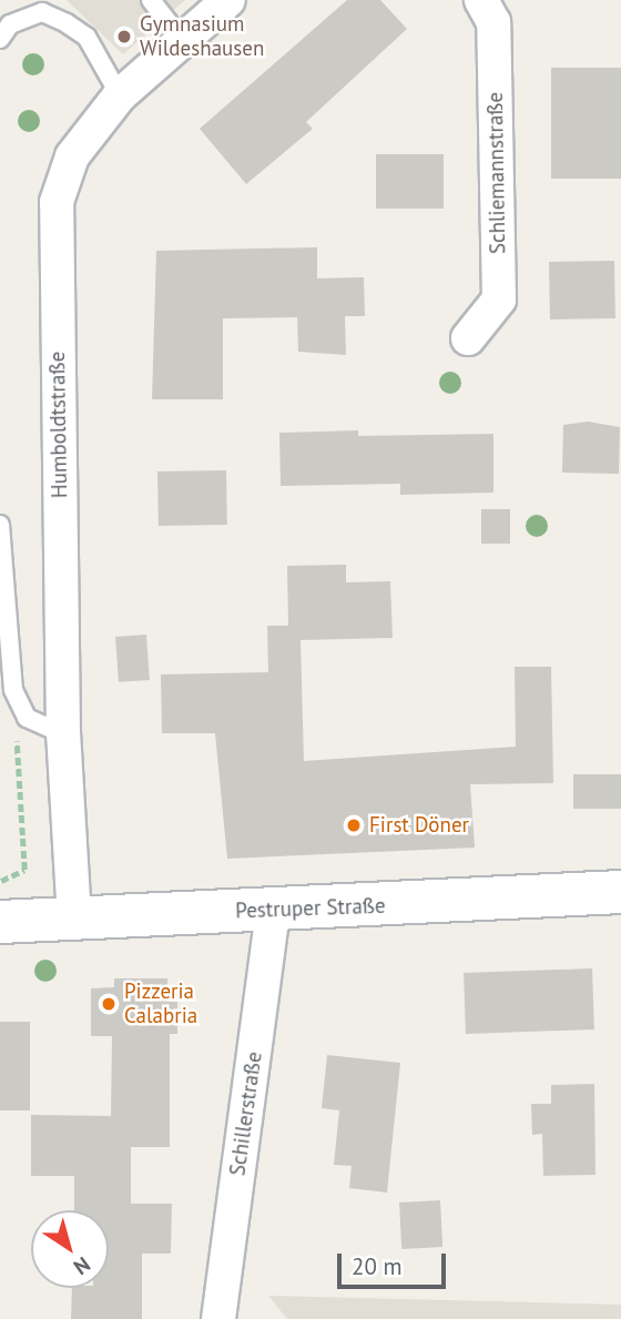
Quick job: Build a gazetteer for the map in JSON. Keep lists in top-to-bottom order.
{
  "streets": {
    "street": [
      "Schliemannstraße",
      "Humboldtstraße",
      "Pestruper Straße",
      "Schillerstraße"
    ]
  },
  "crossings": [
    ["Humboldtstraße", "Pestruper Straße"],
    ["Pestruper Straße", "Schillerstraße"]
  ],
  "places": ["Gymnasium Wildeshausen", "First Döner", "Pizzeria Calabria"],
  "scale_bar": "20 m",
  "north": "bottom right"
}
